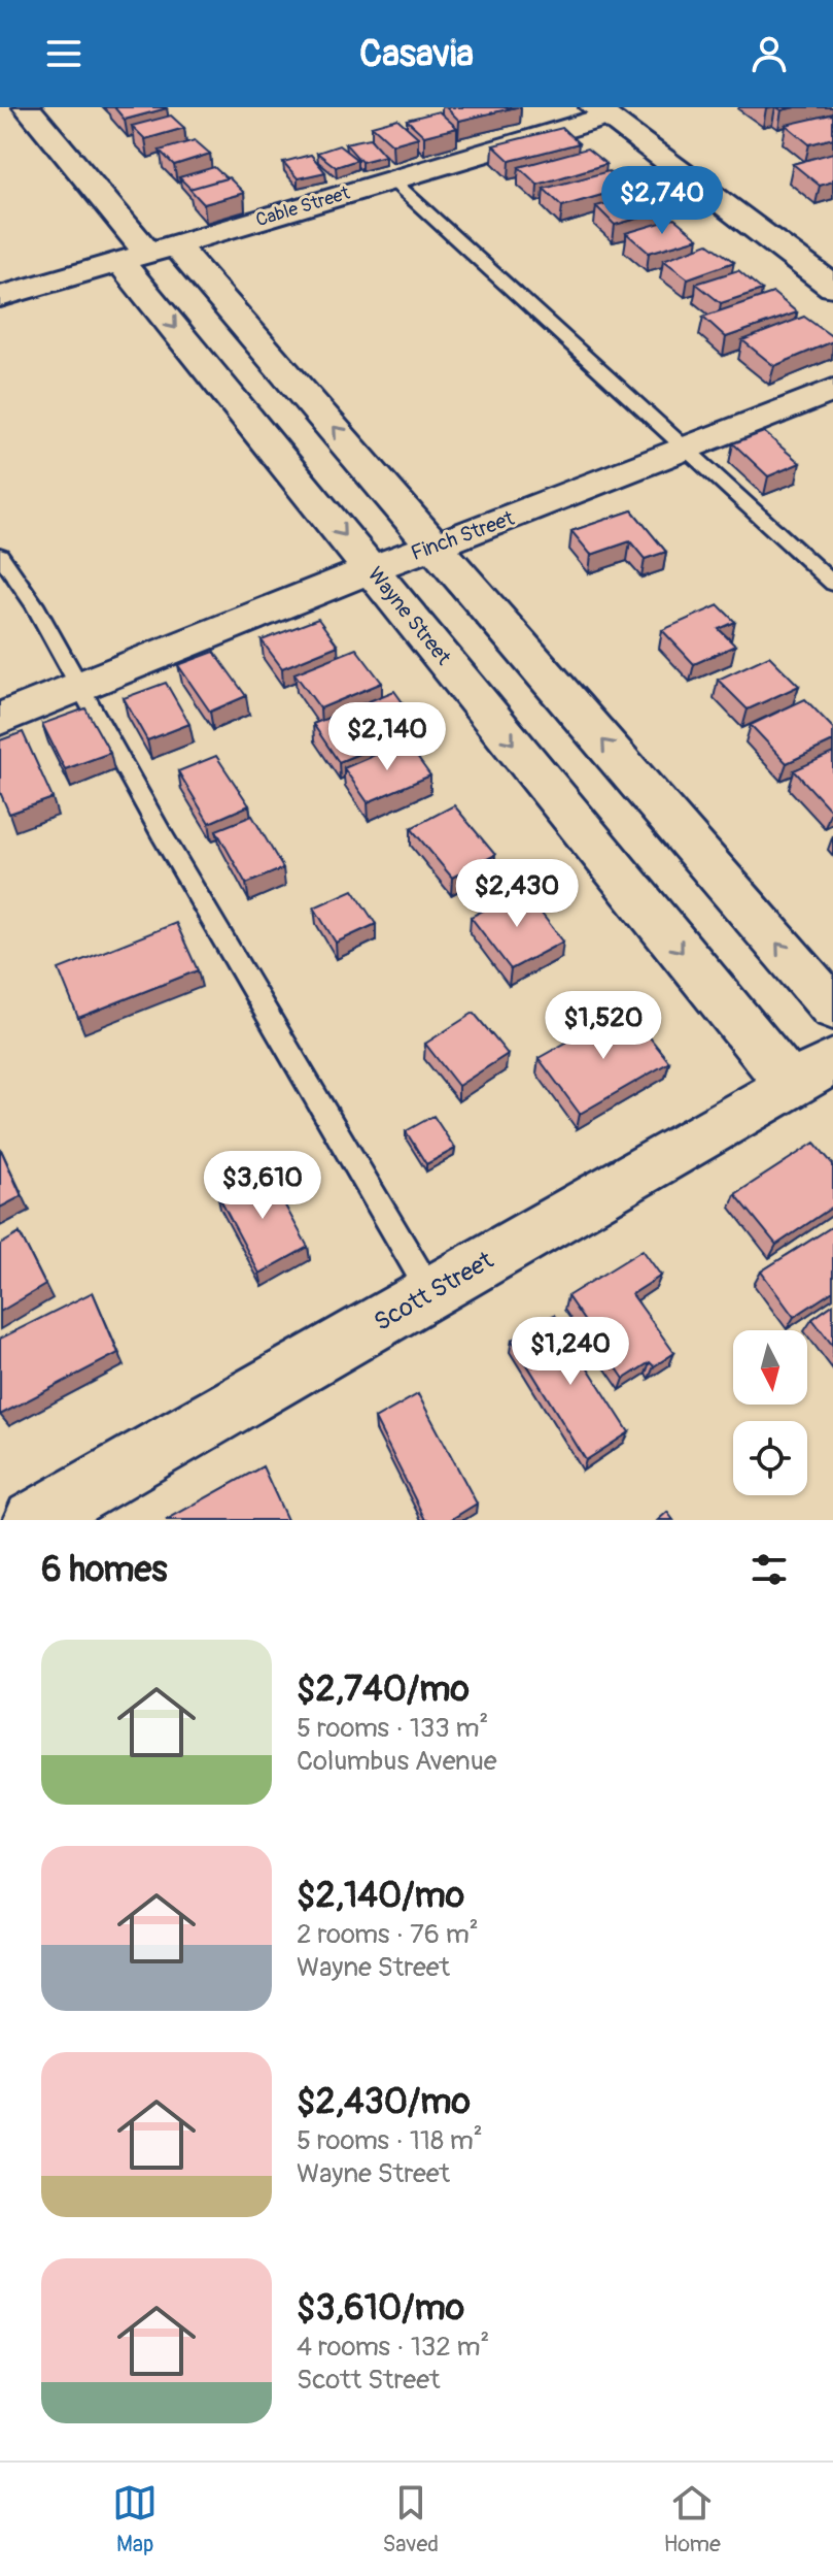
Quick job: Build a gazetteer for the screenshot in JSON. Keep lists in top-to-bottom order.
{
  "streets": {
    "street": [
      "Cable Street",
      "Finch Street",
      "Wayne Street",
      "Scott Street"
    ]
  },
  "crossings": [
    ["Cable Street", "Wayne Street"],
    ["Finch Street", "Wayne Street"],
    ["Wayne Street", "Scott Street"]
  ],
  "north": "bottom",
  "page": {
    "header": "Casavia",
    "price": [
      "$2,740",
      "$2,140",
      "$2,430",
      "$1,520",
      "$3,610",
      "$1,240"
    ],
    "heading": "6 homes",
    "list": [
      {
        "name": "$2,740/mo",
        "note": "5 rooms · 133 m² · Columbus Avenue"
      },
      {
        "name": "$2,140/mo",
        "note": "2 rooms · 76 m² · Wayne Street"
      },
      {
        "name": "$2,430/mo",
        "note": "5 rooms · 118 m² · Wayne Street"
      },
      {
        "name": "$3,610/mo",
        "note": "4 rooms · 132 m² · Scott Street"
      }
    ],
    "tabs": ["Map", "Saved", "Home"]
  }
}
